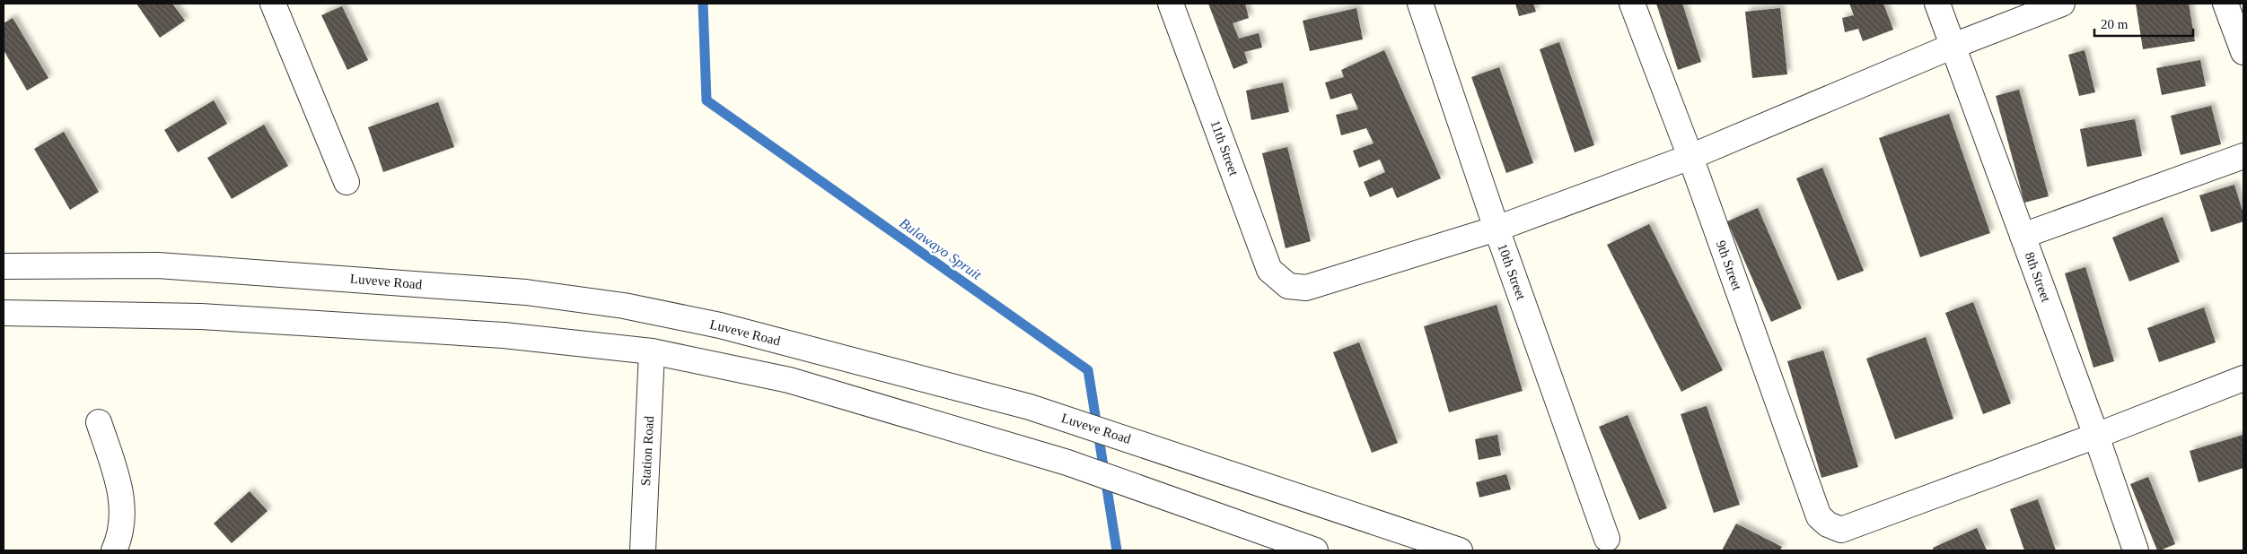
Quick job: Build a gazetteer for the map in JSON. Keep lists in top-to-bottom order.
{
  "streets": {
    "street": [
      "11th Street",
      "9th Street",
      "10th Street",
      "8th Street",
      "Luveve Road",
      "Station Road"
    ]
  },
  "crossings": [
    ["11th Street", "10th Street"],
    ["9th Street", "8th Street"]
  ],
  "water": ["Bulawayo Spruit"],
  "scale_bar": "20 m"
}
